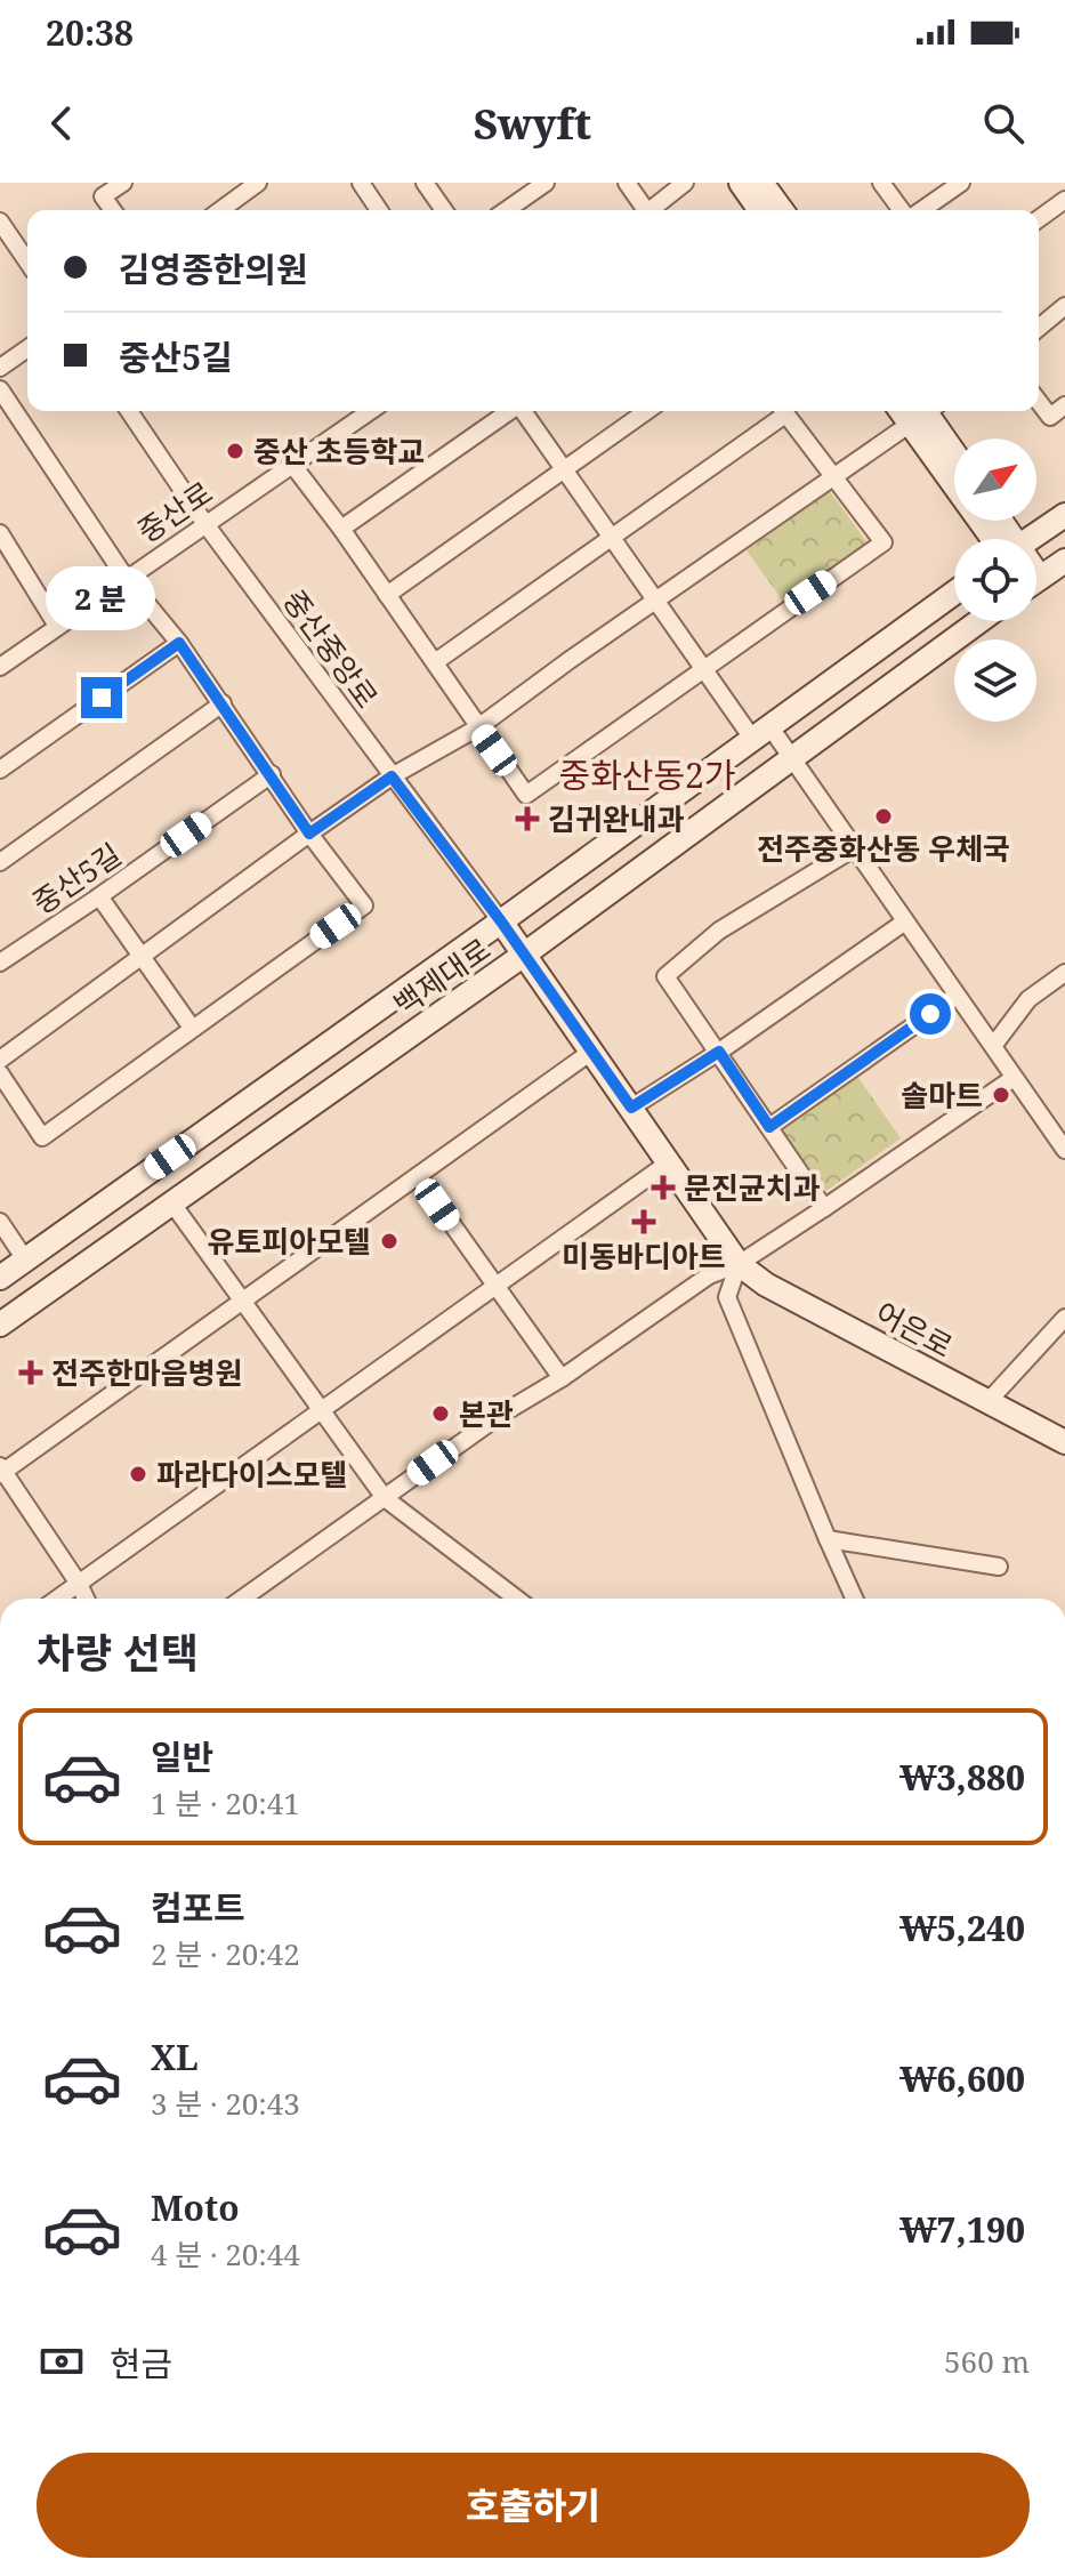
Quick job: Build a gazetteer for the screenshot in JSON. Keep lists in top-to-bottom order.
{
  "streets": {
    "street": [
      "중산로",
      "중산중앙로",
      "중산5길",
      "백제대로",
      "어은로"
    ]
  },
  "crossings": [
    ["중산로", "중산중앙로"],
    ["중산중앙로", "백제대로"],
    ["중산중앙로", "어은로"],
    ["백제대로", "어은로"]
  ],
  "districts": ["중화산동2가"],
  "places": {
    "other": [
      "중산 초등학교",
      "전주중화산동 우체국",
      "솔마트",
      "유토피아모텔",
      "본관",
      "파라다이스모텔"
    ],
    "health": [
      "김귀완내과",
      "문진균치과",
      "미동바디아트",
      "전주한마음병원"
    ]
  },
  "north": "top right",
  "page": {
    "status": "20:38",
    "header": "Swyft",
    "banner": ["김영종한의원", "중산5길"],
    "bubble": "2 분",
    "heading": "차량 선택",
    "list": [
      {
        "name": "일반",
        "note": "1 분 · 20:41",
        "value": "₩3,880"
      },
      {
        "name": "컴포트",
        "note": "2 분 · 20:42",
        "value": "₩5,240"
      },
      {
        "name": "XL",
        "note": "3 분 · 20:43",
        "value": "₩6,600"
      },
      {
        "name": "Moto",
        "note": "4 분 · 20:44",
        "value": "₩7,190"
      }
    ],
    "pay": ["현금", "560 m"],
    "buttons": "호출하기"
  }
}
